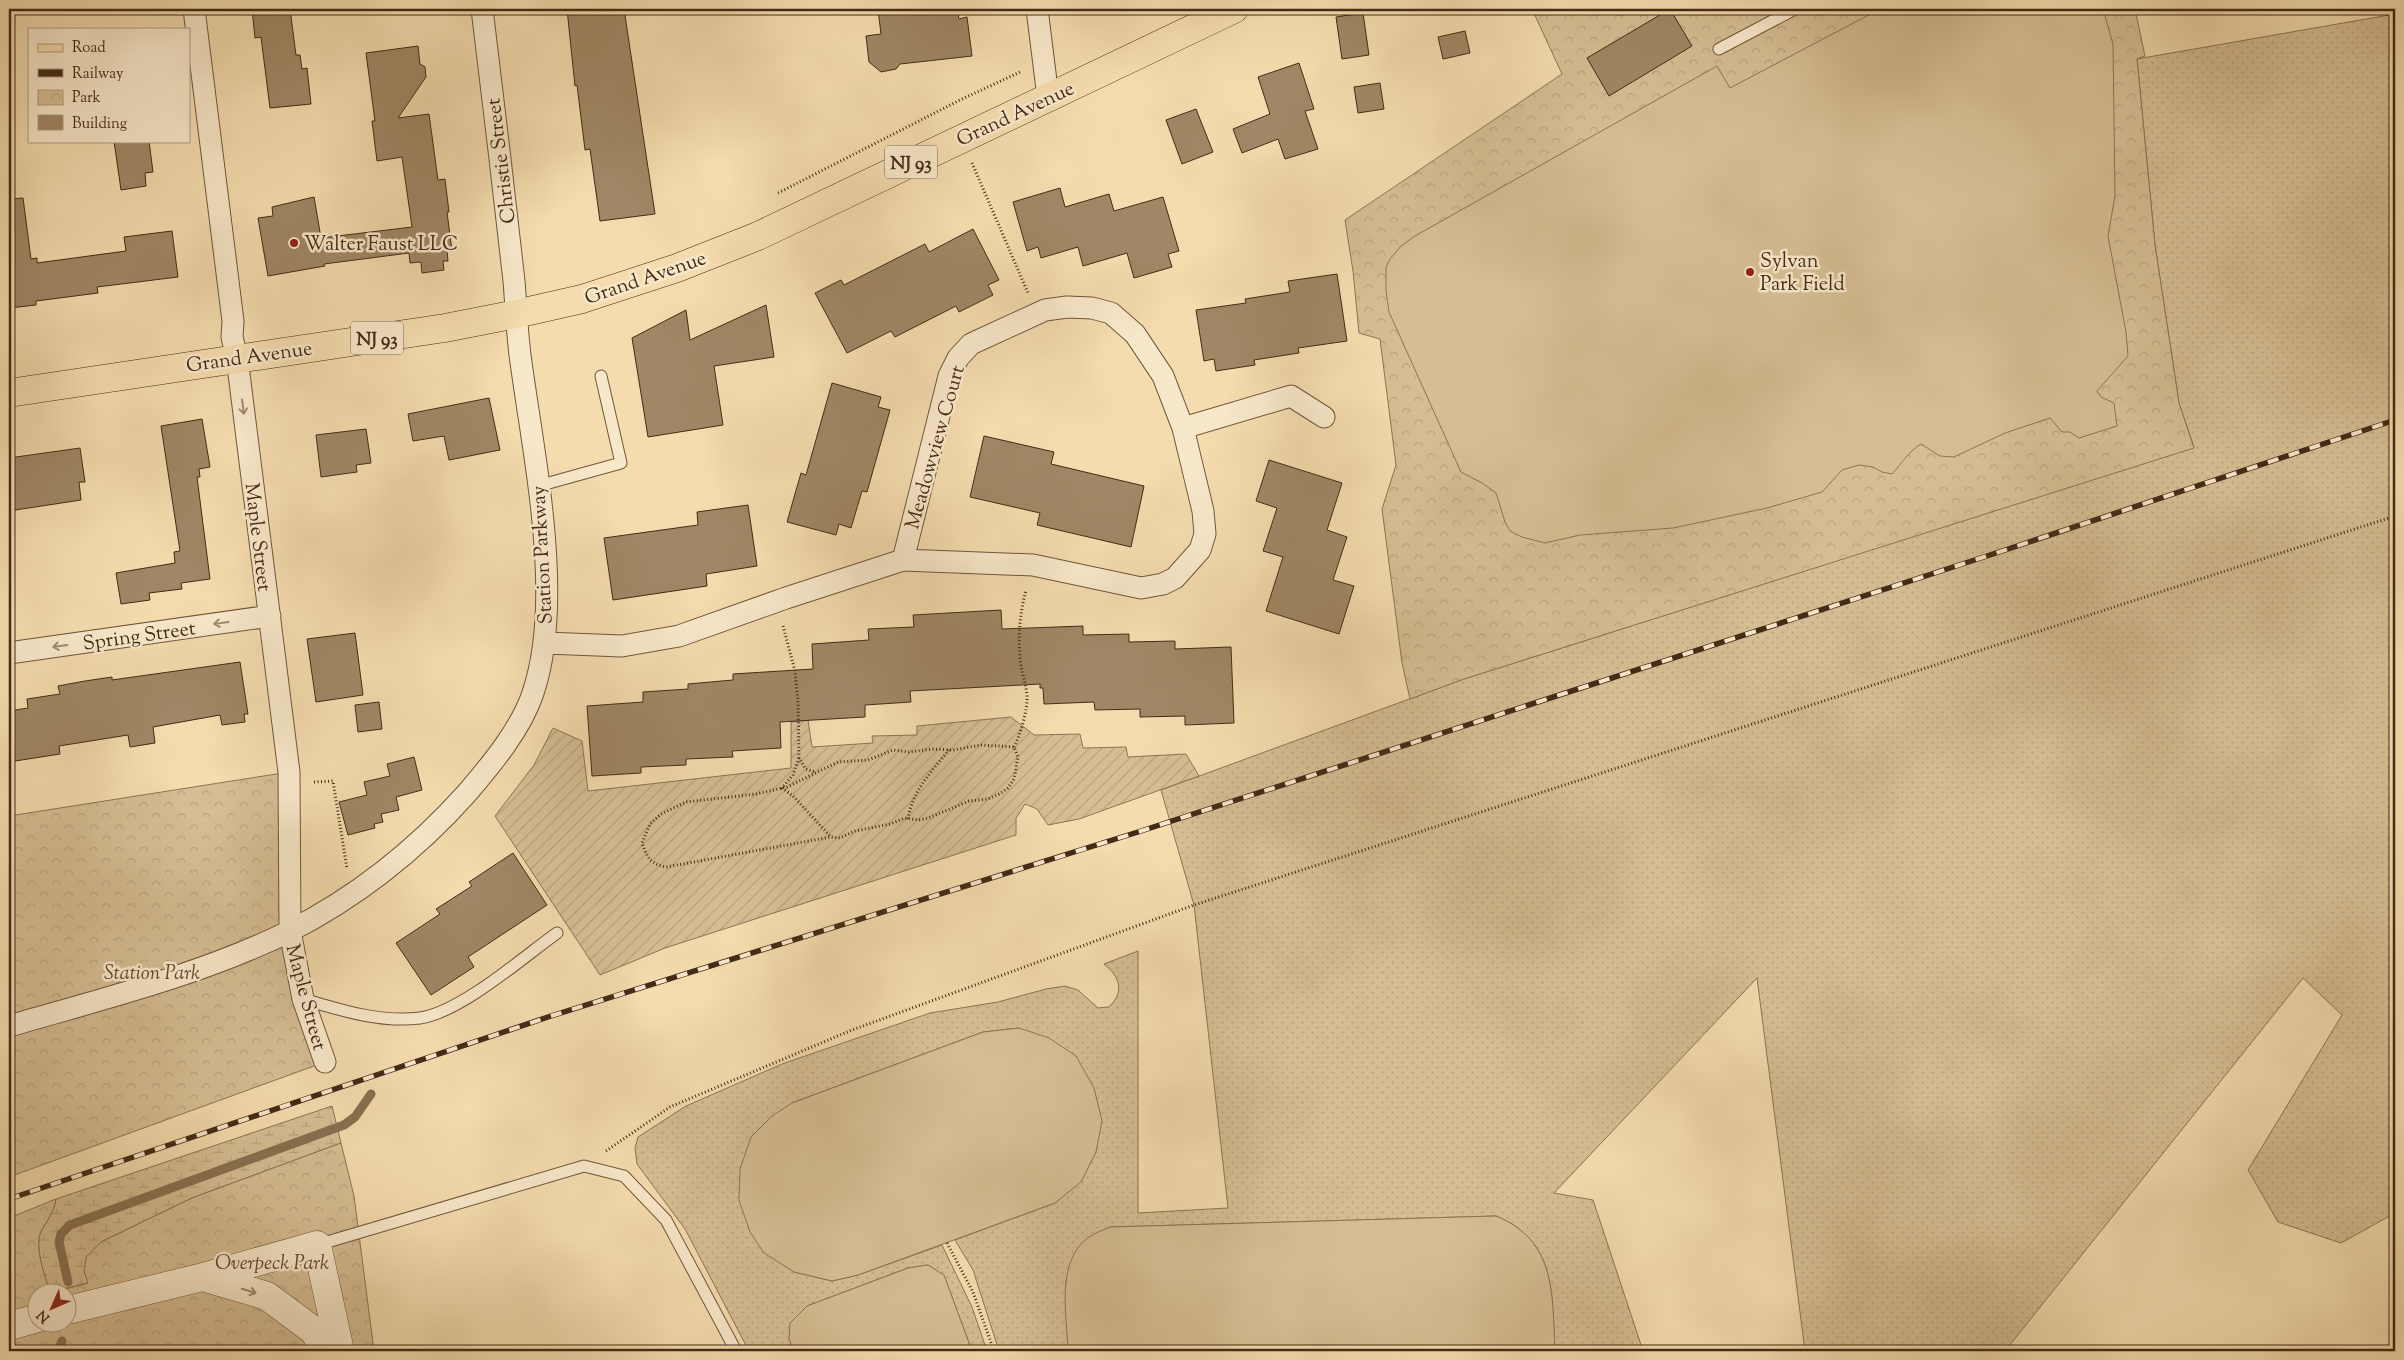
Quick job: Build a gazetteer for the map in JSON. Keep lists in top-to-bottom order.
{
  "streets": {
    "main road": ["Grand Avenue", "NJ 93"],
    "street": [
      "Christie Street",
      "Meadowview Court",
      "Maple Street",
      "Station Parkway",
      "Spring Street"
    ]
  },
  "crossings": [
    ["Grand Avenue", "Christie Street"],
    ["Grand Avenue", "Maple Street"],
    ["Grand Avenue", "Station Parkway"],
    ["Christie Street", "Station Parkway"],
    ["Meadowview Court", "Station Parkway"],
    ["Maple Street", "Station Parkway"],
    ["Maple Street", "Spring Street"]
  ],
  "one_way": ["Spring Street"],
  "parks": ["Station Park", "Overpeck Park"],
  "places": ["Walter Faust LLC", "Sylvan Park Field"],
  "legend": [
    "Road",
    "Railway",
    "Park",
    "Building"
  ],
  "north": "bottom left"
}
